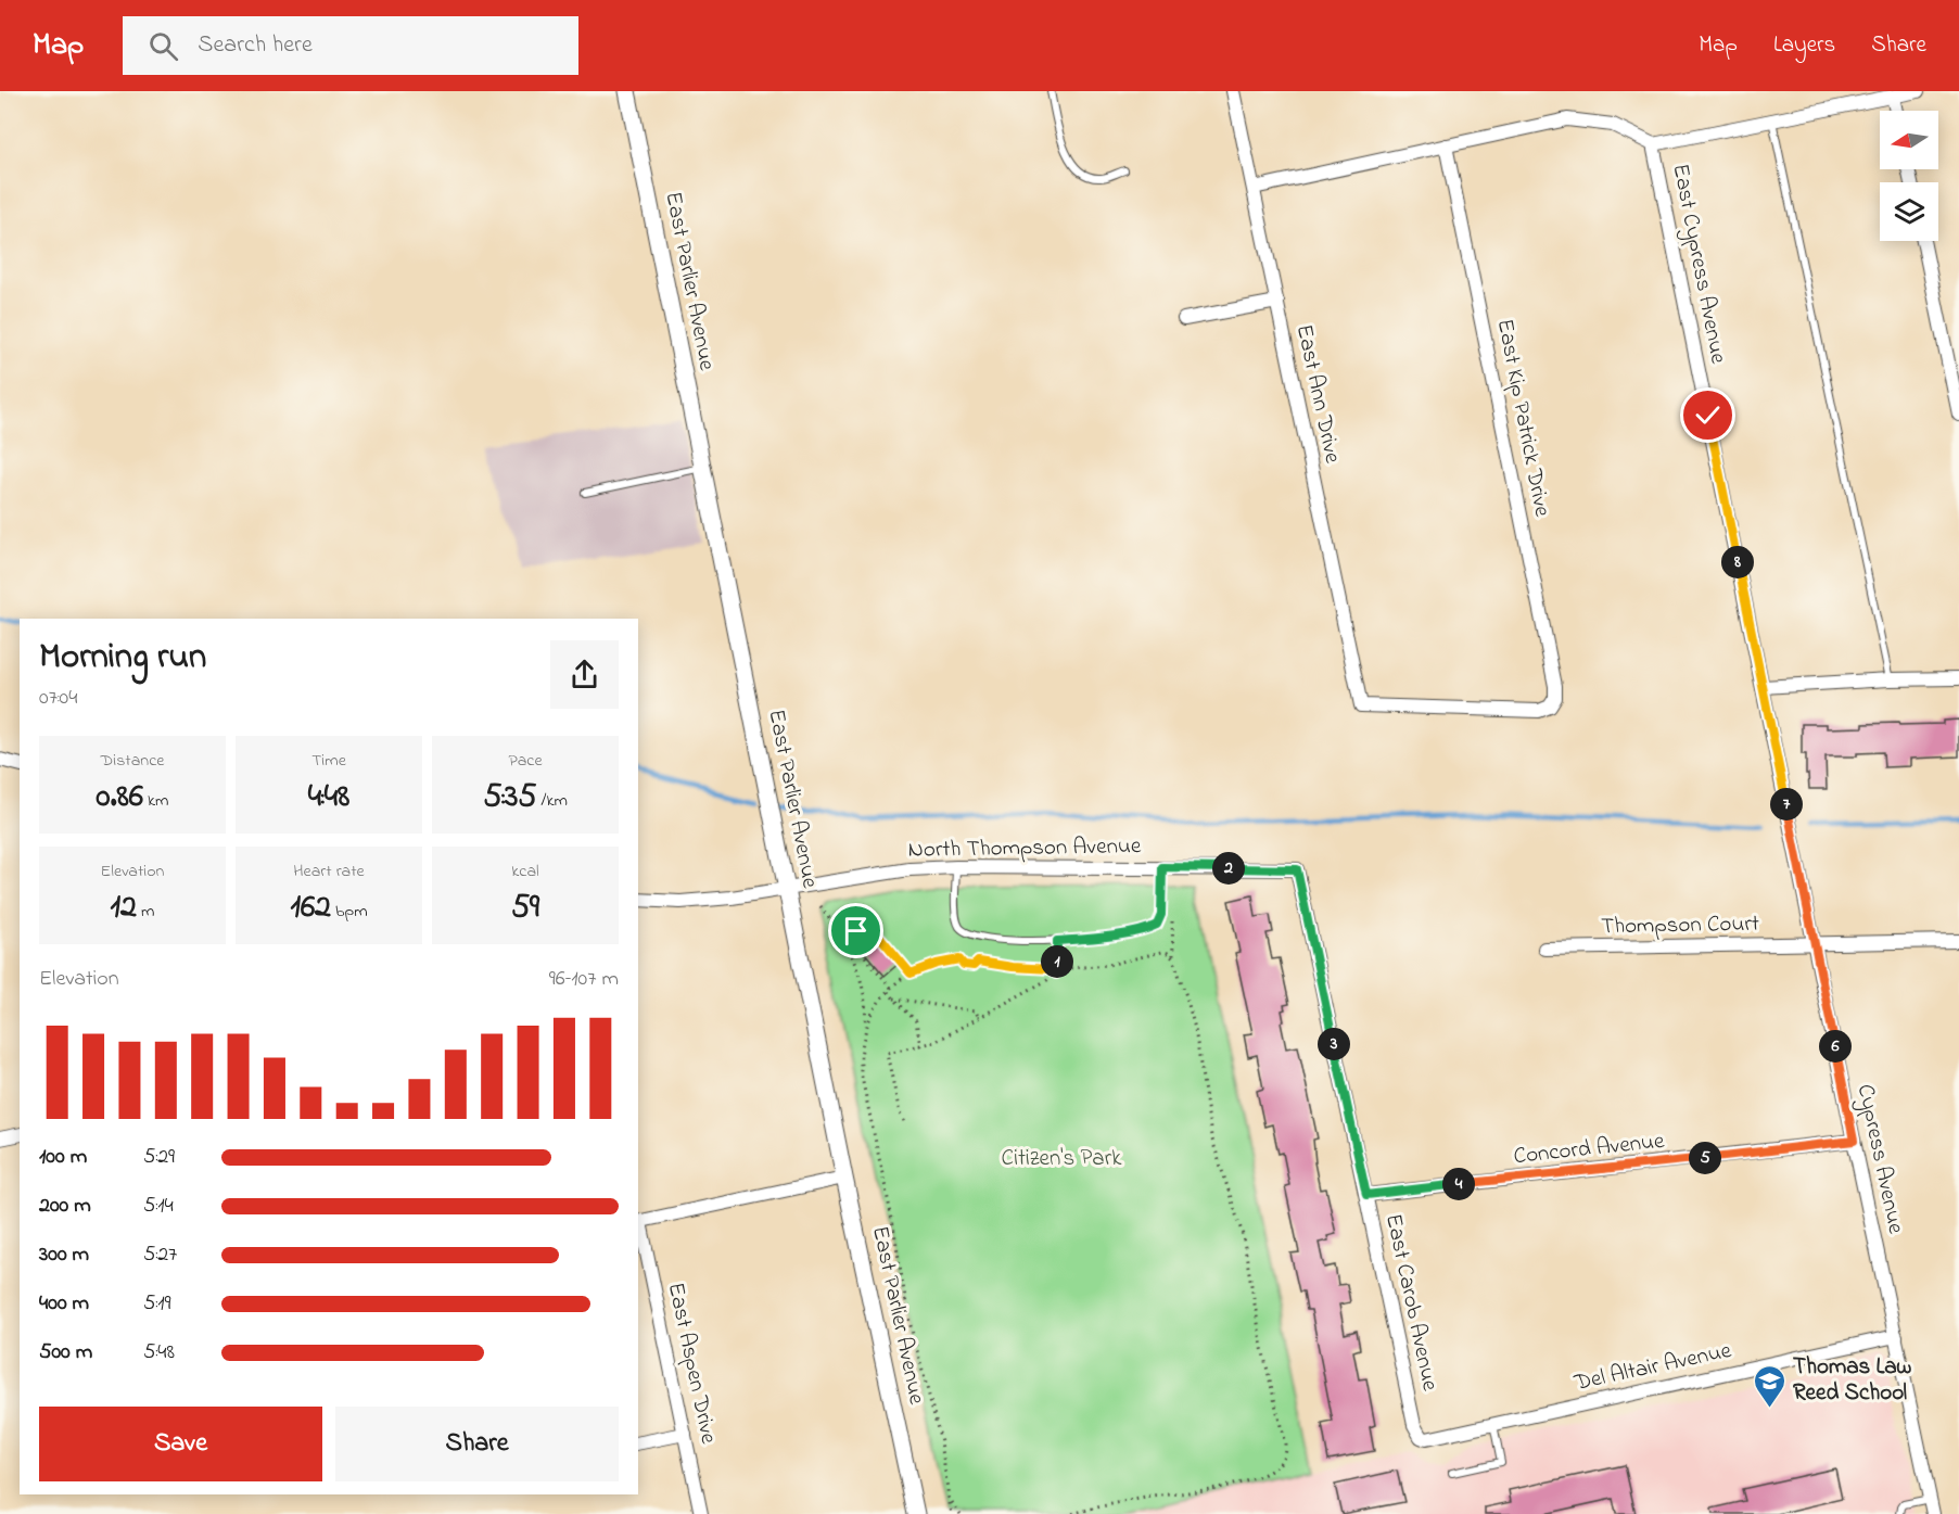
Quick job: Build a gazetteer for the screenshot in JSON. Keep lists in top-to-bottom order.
{
  "streets": {
    "street": [
      "East Cypress Avenue",
      "East Parlier Avenue",
      "East Ann Drive",
      "East Kip Patrick Drive",
      "North Thompson Avenue",
      "Thompson Court",
      "Concord Avenue",
      "Cypress Avenue",
      "East Carob Avenue",
      "East Aspen Drive",
      "Del Altair Avenue"
    ]
  },
  "crossings": [
    ["East Cypress Avenue", "Cypress Avenue"],
    ["East Parlier Avenue", "North Thompson Avenue"],
    ["East Ann Drive", "East Kip Patrick Drive"],
    ["North Thompson Avenue", "East Carob Avenue"],
    ["Thompson Court", "Cypress Avenue"],
    ["Concord Avenue", "Cypress Avenue"],
    ["Concord Avenue", "East Carob Avenue"],
    ["Cypress Avenue", "Del Altair Avenue"],
    ["East Carob Avenue", "Del Altair Avenue"]
  ],
  "parks": ["Citizen's Park"],
  "places": {
    "school or university": ["Thomas Law Reed School"]
  },
  "north": "left",
  "page": {
    "header": "Map",
    "search": "Search here",
    "nav": ["Map", "Layers", "Share"],
    "pins": [
      "8",
      "7",
      "2",
      "1",
      "3",
      "6",
      "5",
      "4"
    ],
    "heading": ["Morning run", "07:04"],
    "stats": [
      ["Distance", "0.86 km"],
      ["Time", "4:48"],
      ["Pace", "5:35 /km"],
      ["Elevation", "12 m"],
      ["Heart rate", "162 bpm"],
      ["kcal", "59"]
    ],
    "chart": ["Elevation", "96–107 m"],
    "list": [
      {
        "name": "100 m",
        "note": "5:29"
      },
      {
        "name": "200 m",
        "note": "5:14"
      },
      {
        "name": "300 m",
        "note": "5:27"
      },
      {
        "name": "400 m",
        "note": "5:19"
      },
      {
        "name": "500 m",
        "note": "5:48"
      }
    ],
    "buttons": ["Save", "Share"]
  }
}
